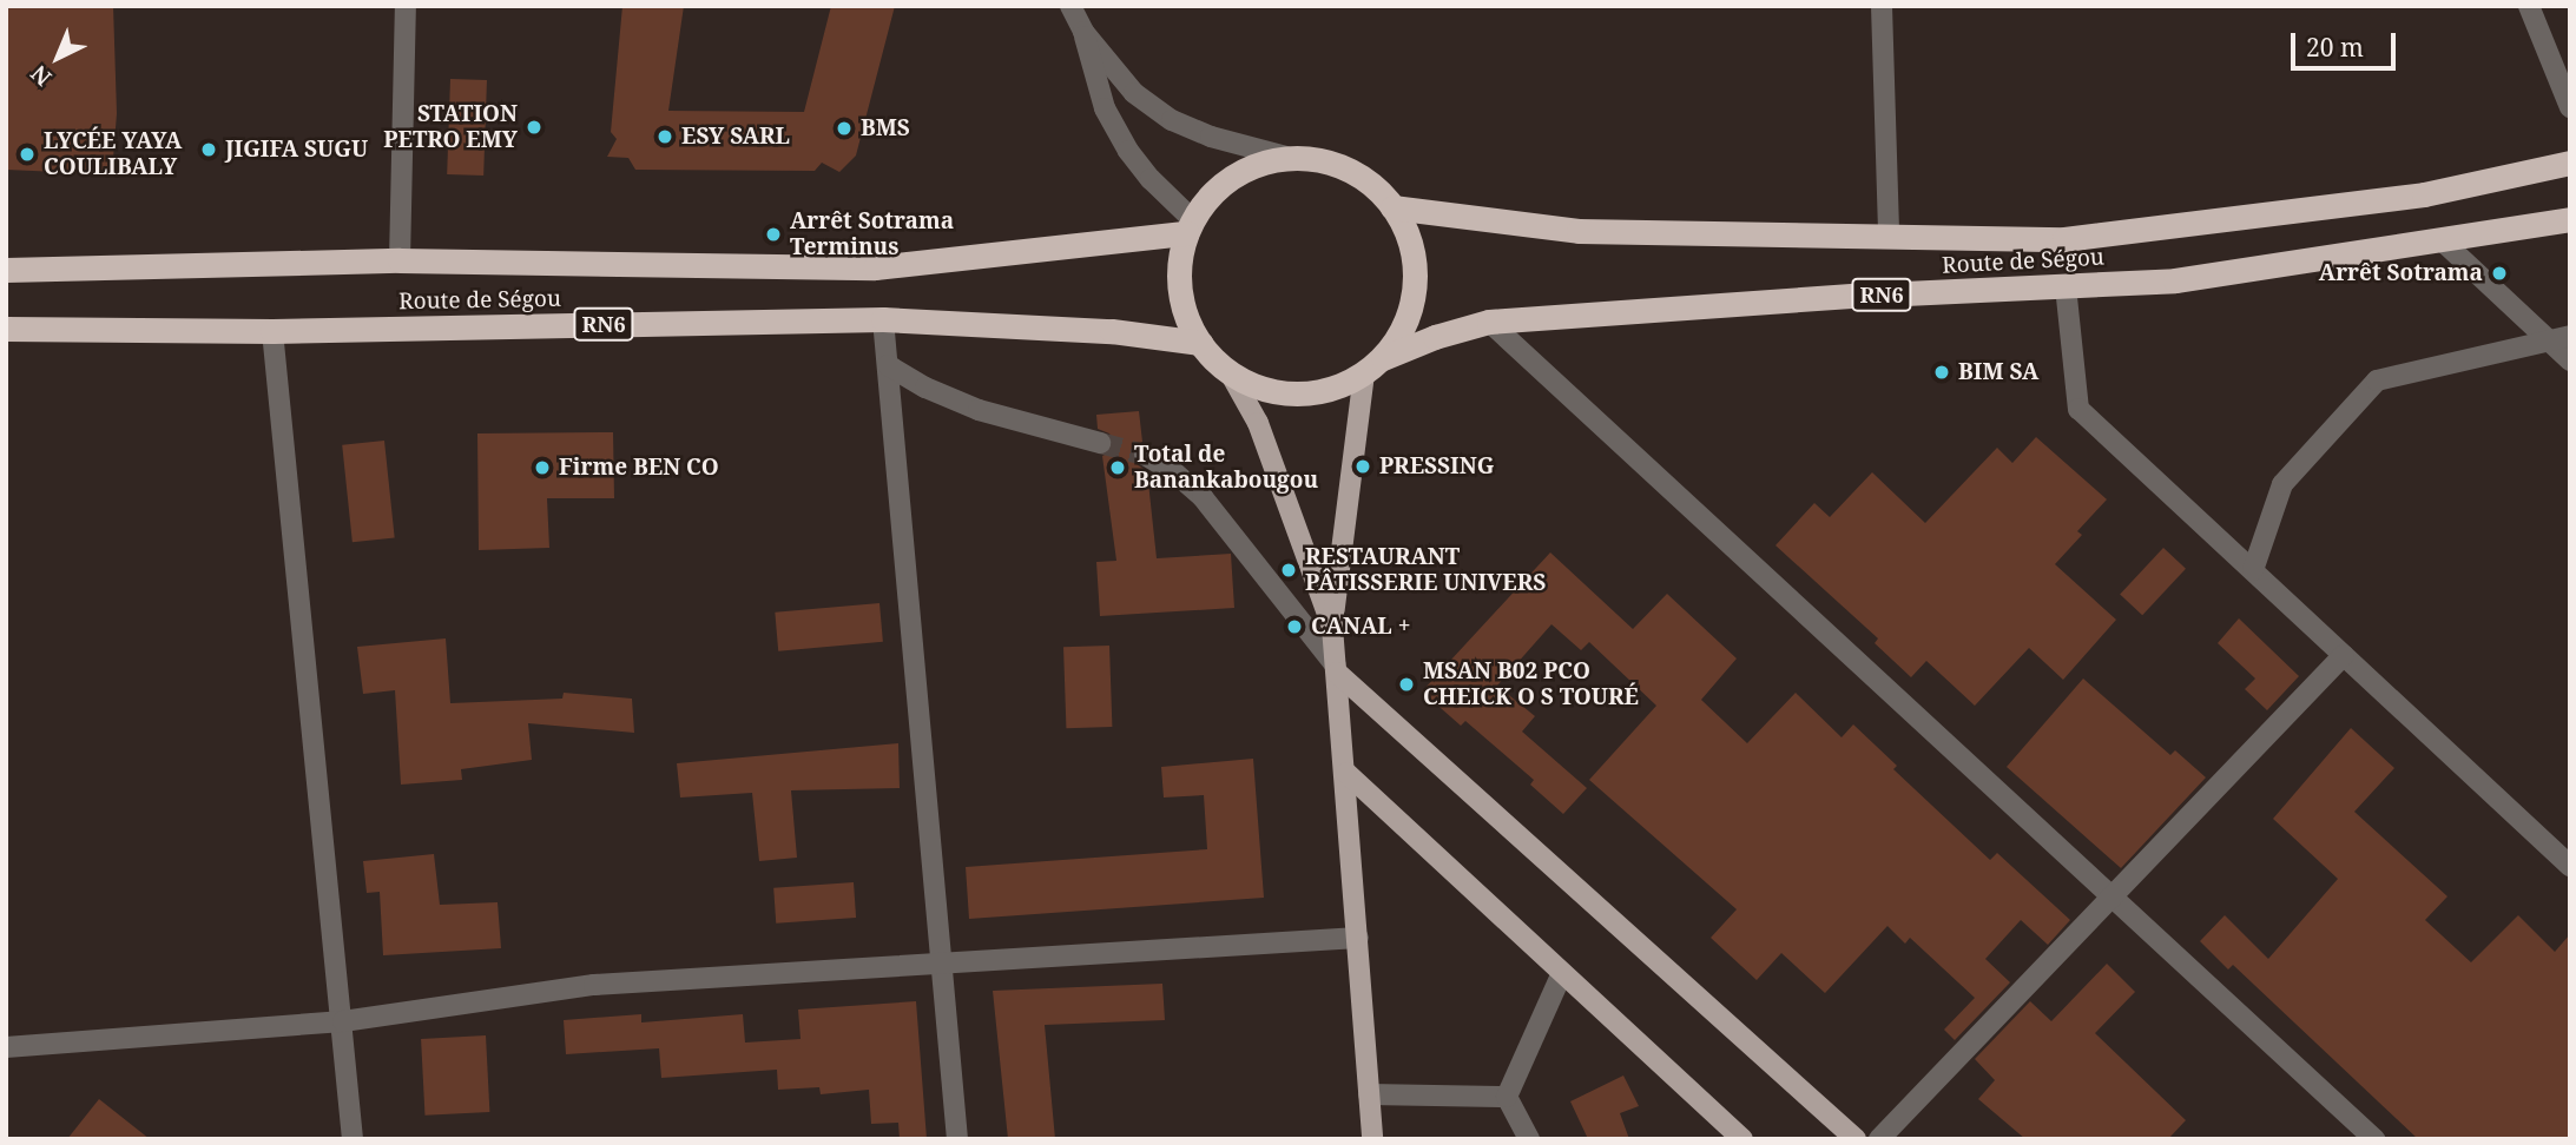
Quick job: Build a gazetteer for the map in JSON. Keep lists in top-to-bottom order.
{
  "streets": {
    "highway": ["Route de Ségou", "RN6"]
  },
  "places": [
    "STATION PETRO EMY",
    "BMS",
    "ESY SARL",
    "JIGIFA SUGU",
    "LYCÉE YAYA COULIBALY",
    "Arrêt Sotrama Terminus",
    "Arrêt Sotrama",
    "BIM SA",
    "PRESSING",
    "Firme BEN CO",
    "Total de Banankabougou",
    "RESTAURANT PÂTISSERIE UNIVERS",
    "CANAL +",
    "MSAN B02 PCO CHEICK O S TOURÉ"
  ],
  "scale_bar": "20 m",
  "north": "bottom left"
}
